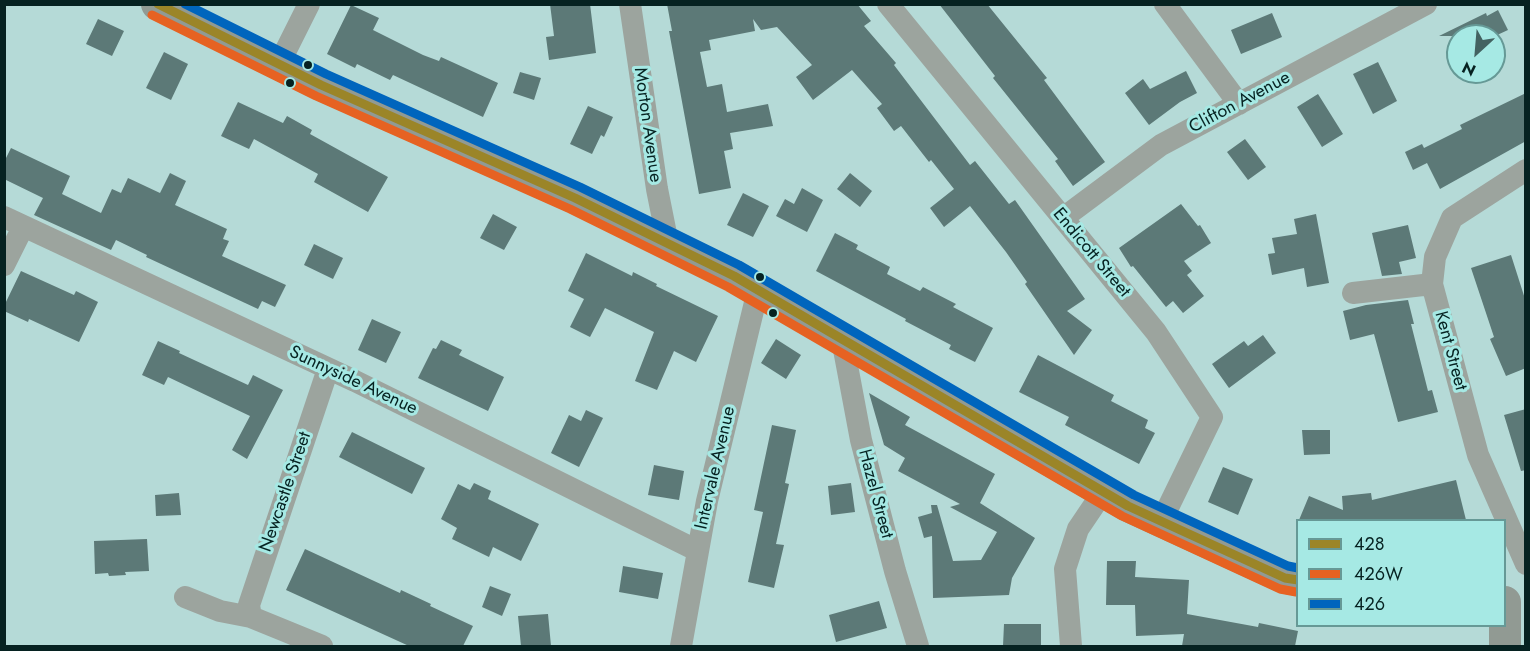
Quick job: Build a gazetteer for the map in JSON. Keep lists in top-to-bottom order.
{
  "streets": {
    "street": [
      "Clifton Avenue",
      "Morton Avenue",
      "Endicott Street",
      "Kent Street",
      "Sunnyside Avenue",
      "Intervale Avenue",
      "Newcastle Street",
      "Hazel Street"
    ]
  },
  "crossings": [
    ["Clifton Avenue", "Endicott Street"],
    ["Sunnyside Avenue", "Intervale Avenue"],
    ["Sunnyside Avenue", "Newcastle Street"]
  ],
  "lines": ["transit line 428", "transit line 426", "transit line 426W"],
  "legend": ["428", "426W", "426"],
  "north": "bottom left"
}
